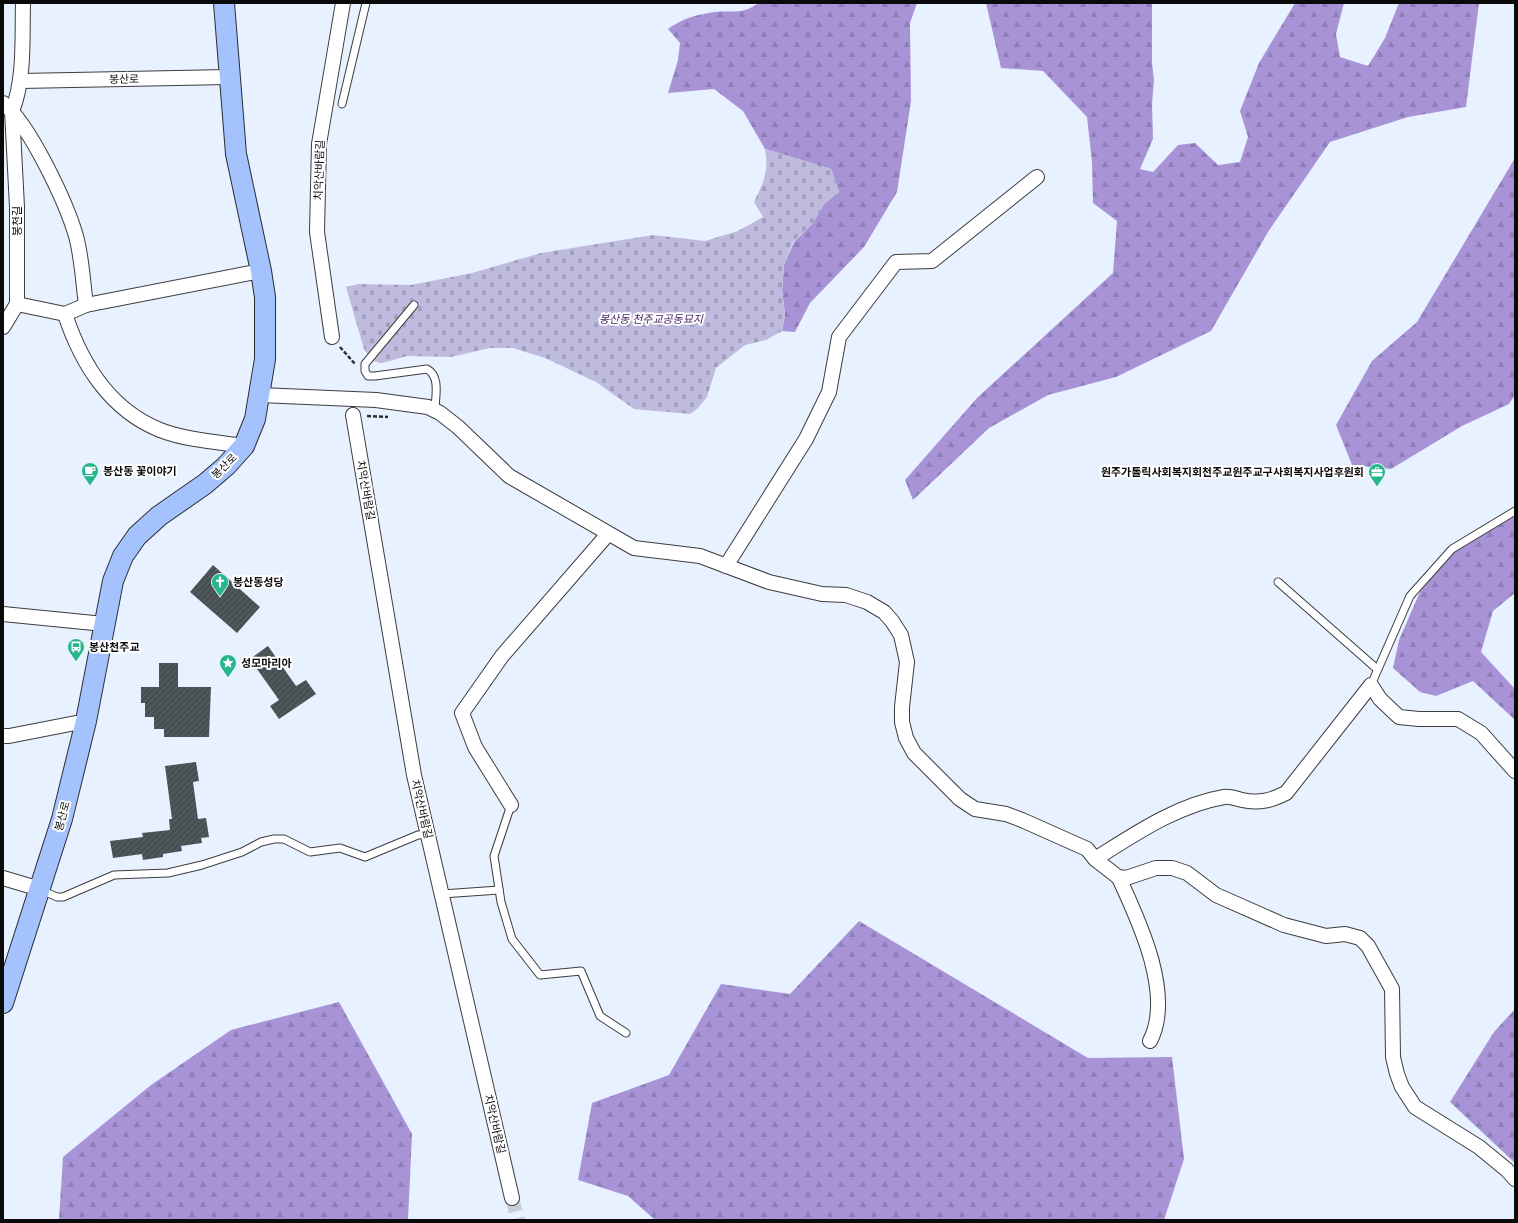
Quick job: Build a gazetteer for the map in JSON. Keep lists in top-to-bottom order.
{
  "streets": {
    "street": ["봉산로", "치악산바람길", "봉천길"]
  },
  "crossings": [
    ["봉산로", "봉천길"]
  ],
  "parks": ["봉산동 천주교공동묘지"],
  "places": {
    "cafe": ["봉산동 꽃이야기"],
    "office": ["원주가톨릭사회복지회천주교원주교구사회복지사업후원회"],
    "church": ["봉산동성당"],
    "bus stop": ["봉산천주교"],
    "place": ["성모마리아"]
  }
}
